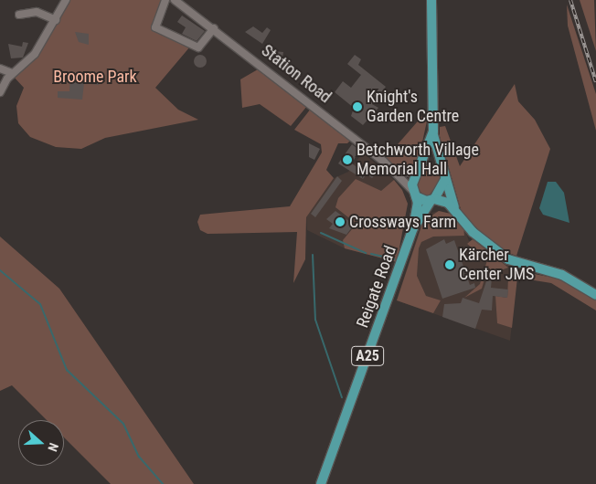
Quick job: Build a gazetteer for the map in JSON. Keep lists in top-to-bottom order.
{
  "streets": {
    "main road": ["Reigate Road", "A25"],
    "street": ["Station Road"]
  },
  "crossings": [
    ["Station Road", "Reigate Road"]
  ],
  "parks": ["Broome Park"],
  "places": [
    "Knight's Garden Centre",
    "Betchworth Village Memorial Hall",
    "Crossways Farm",
    "Kärcher Center JMS"
  ],
  "north": "right"
}
